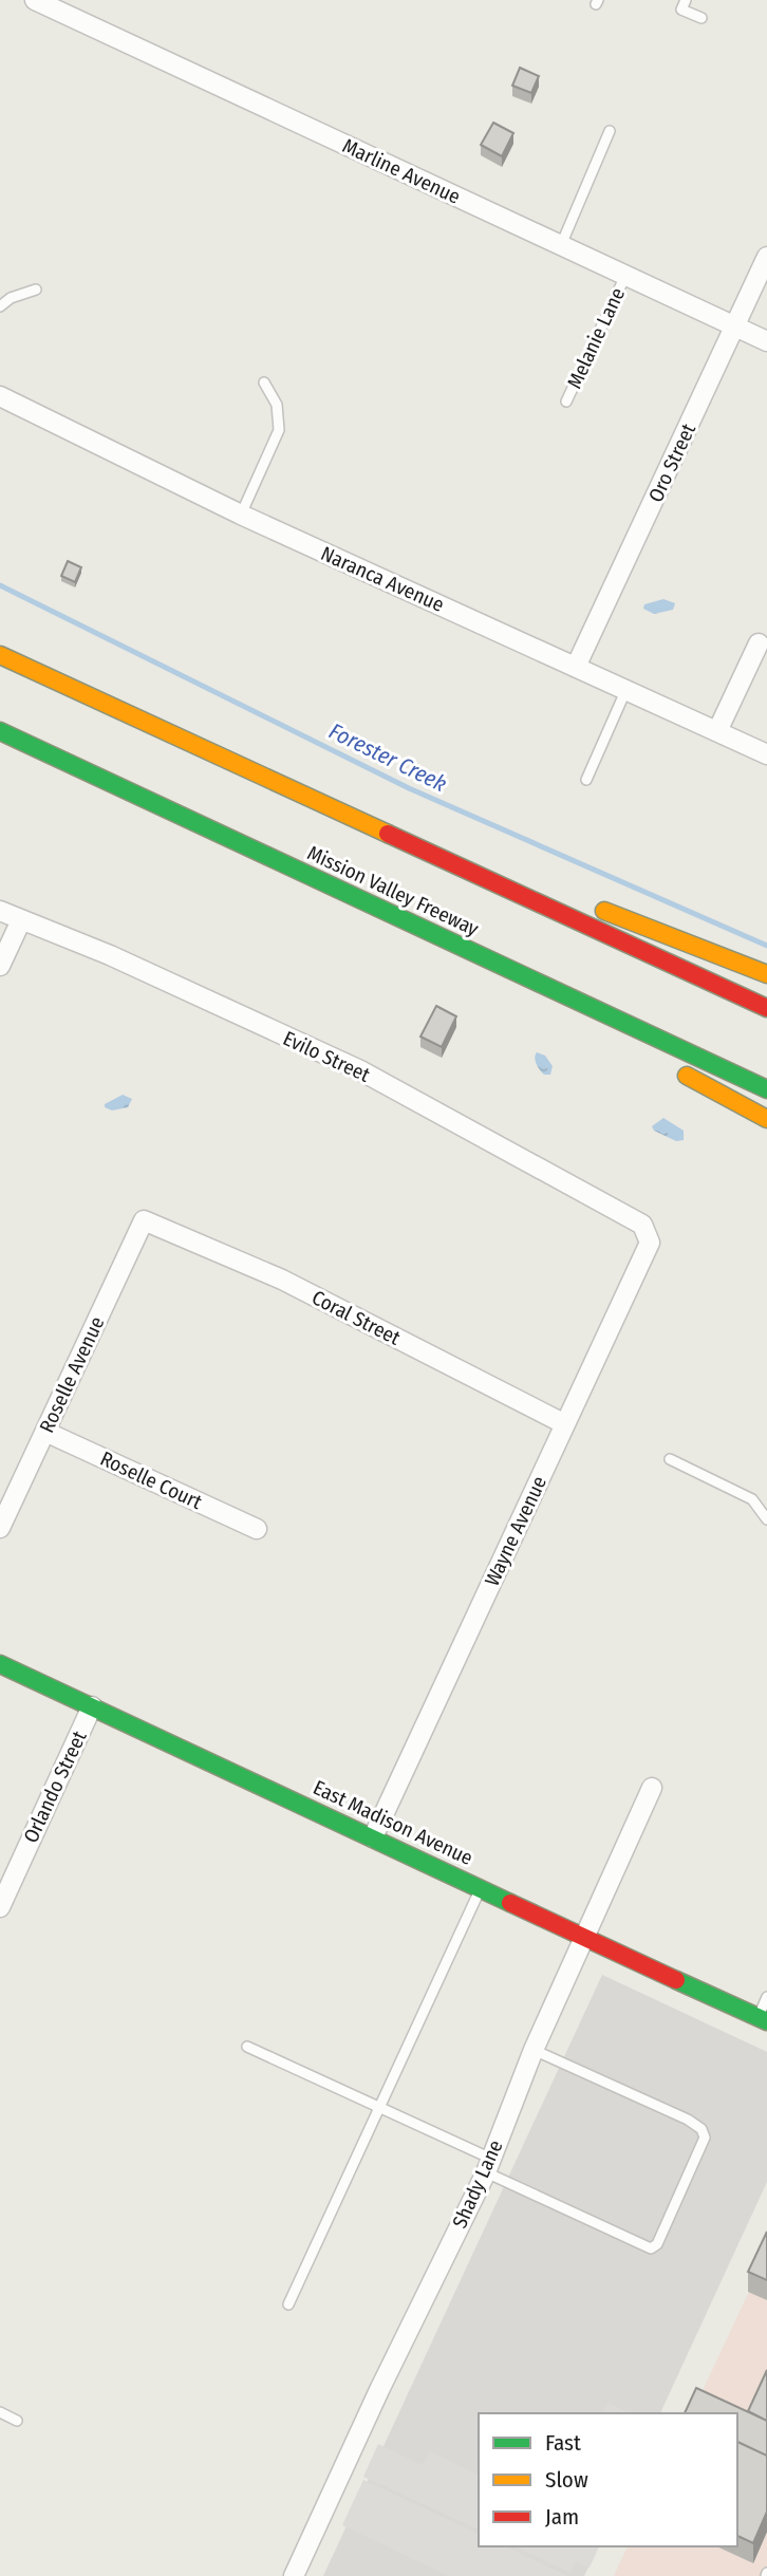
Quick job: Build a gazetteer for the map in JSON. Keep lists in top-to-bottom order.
{
  "streets": {
    "main road": ["Mission Valley Freeway", "East Madison Avenue"],
    "street": [
      "Marline Avenue",
      "Oro Street",
      "Naranca Avenue",
      "Evilo Street",
      "Coral Street",
      "Roselle Avenue",
      "Roselle Court",
      "Wayne Avenue",
      "Orlando Street",
      "Shady Lane"
    ],
    "lane": ["Melanie Lane"]
  },
  "crossings": [
    ["Marline Avenue", "Melanie Lane"],
    ["Marline Avenue", "Oro Street"],
    ["Oro Street", "Naranca Avenue"],
    ["Evilo Street", "Wayne Avenue"],
    ["Coral Street", "Roselle Avenue"],
    ["Coral Street", "Wayne Avenue"],
    ["Roselle Avenue", "Roselle Court"],
    ["Wayne Avenue", "East Madison Avenue"],
    ["Orlando Street", "East Madison Avenue"],
    ["East Madison Avenue", "Shady Lane"]
  ],
  "water": ["Forester Creek"],
  "legend": ["Fast", "Slow", "Jam"]
}
